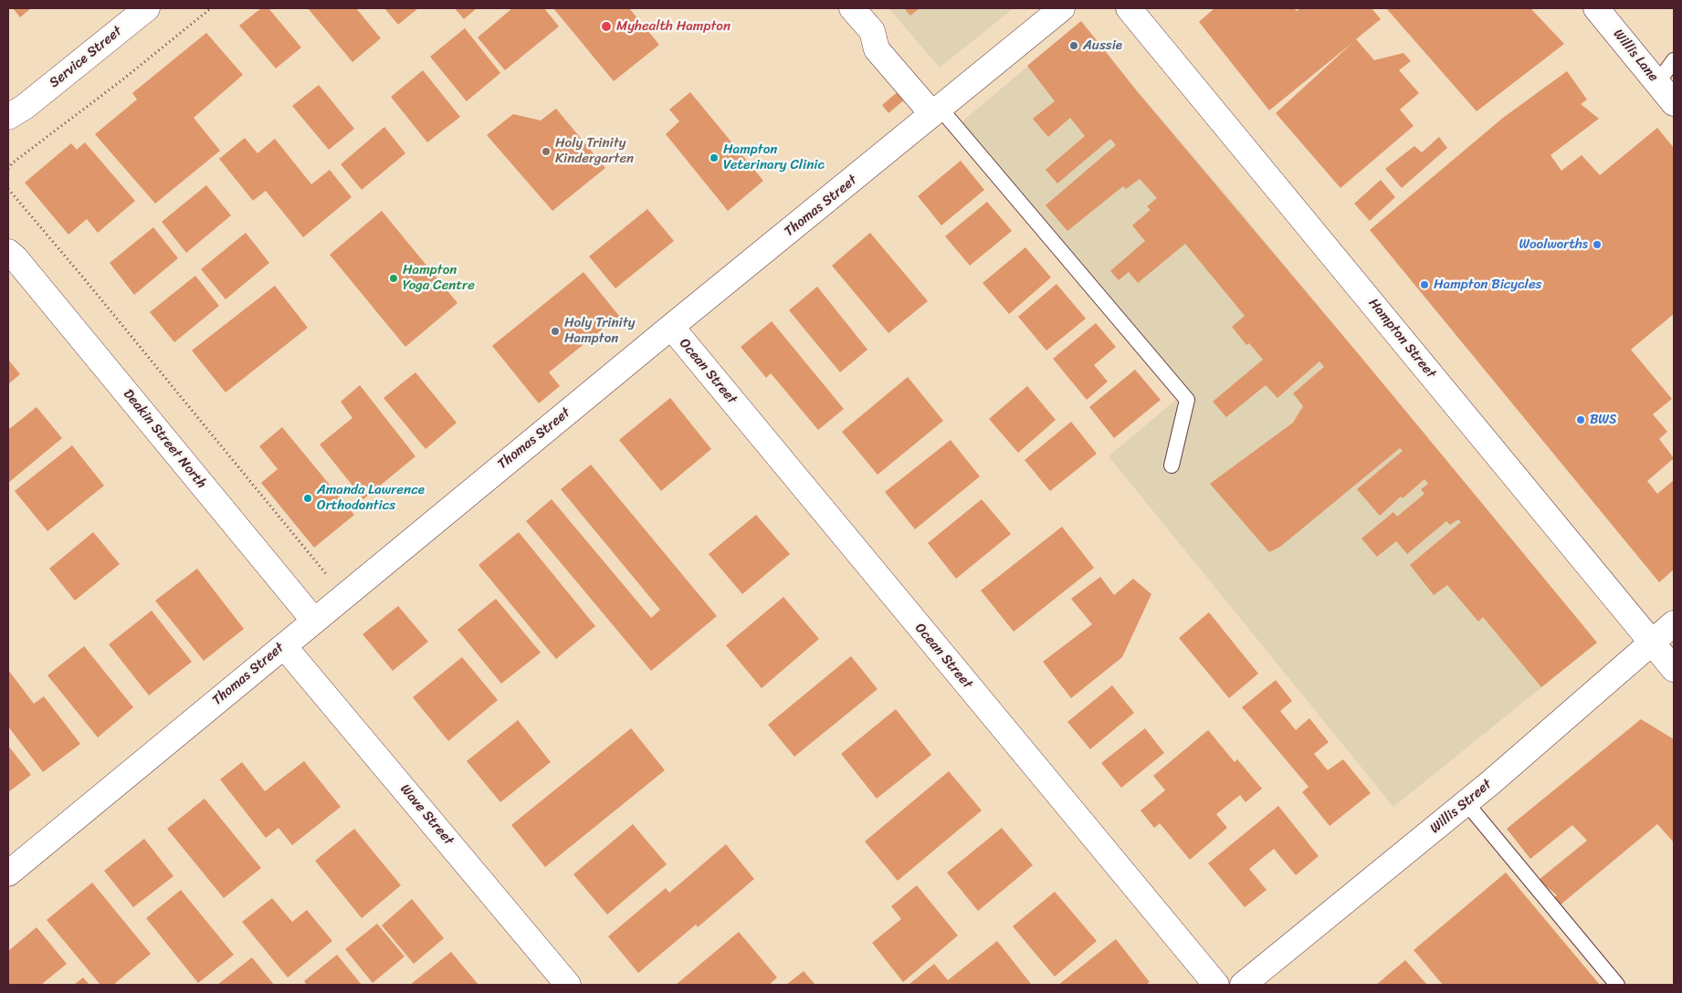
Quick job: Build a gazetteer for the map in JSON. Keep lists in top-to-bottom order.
{
  "streets": {
    "street": [
      "Willis Lane",
      "Service Street",
      "Thomas Street",
      "Hampton Street",
      "Ocean Street",
      "Deakin Street North",
      "Willis Street",
      "Wave Street"
    ]
  },
  "crossings": [
    ["Thomas Street", "Ocean Street"],
    ["Thomas Street", "Deakin Street North"],
    ["Thomas Street", "Wave Street"],
    ["Hampton Street", "Willis Street"]
  ],
  "places": [
    "Myhealth Hampton",
    "Aussie",
    "Holy Trinity Kindergarten",
    "Hampton Veterinary Clinic",
    "Woolworths",
    "Hampton Yoga Centre",
    "Hampton Bicycles",
    "Holy Trinity Hampton",
    "BWS",
    "Amanda Lawrence Orthodontics"
  ]
}
